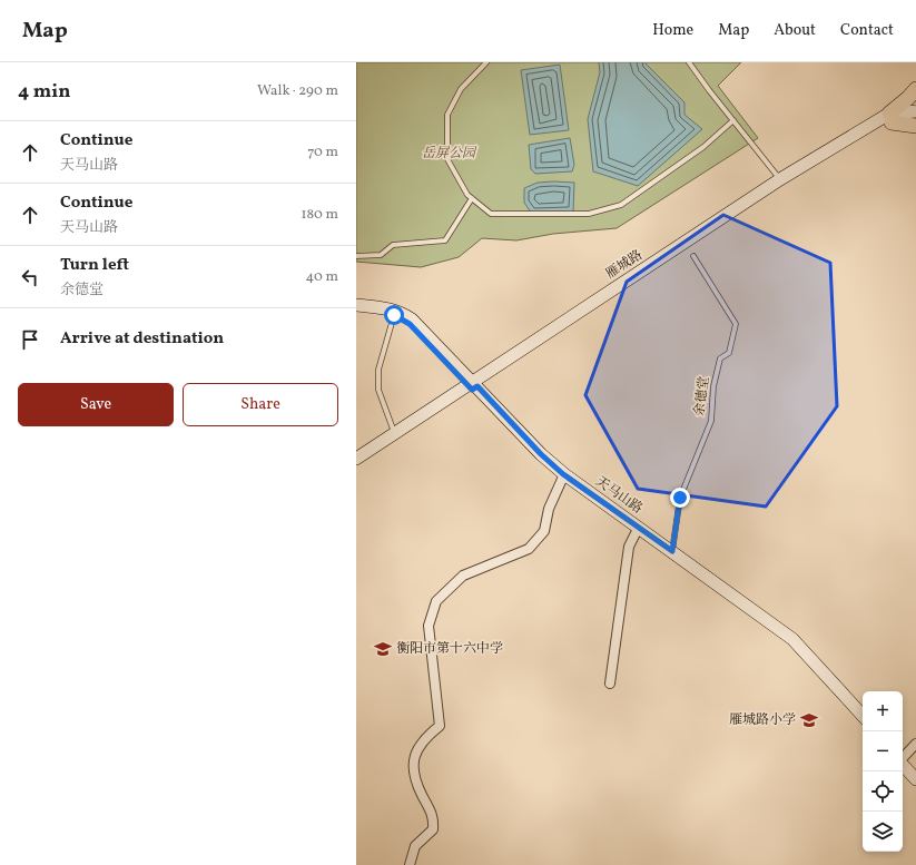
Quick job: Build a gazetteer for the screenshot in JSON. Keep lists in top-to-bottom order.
{
  "streets": {
    "street": ["雁城路", "天马山路"],
    "lane": ["余德堂"]
  },
  "crossings": [
    ["雁城路", "天马山路"],
    ["余德堂", "天马山路"]
  ],
  "parks": ["岳屏公园"],
  "places": {
    "school or university": ["衡阳市第十六中学", "雁城路小学"]
  },
  "page": {
    "header": "Map",
    "nav": [
      "Home",
      "Map",
      "About",
      "Contact"
    ],
    "heading": ["4 min", "Walk · 290 m"],
    "list": [
      ["Continue", "天马山路", "70 m"],
      ["Continue", "天马山路", "180 m"],
      ["Turn left", "余德堂", "40 m"],
      "Arrive at destination"
    ],
    "buttons": ["Save", "Share"],
    "map_buttons": ["+", "−"]
  }
}
